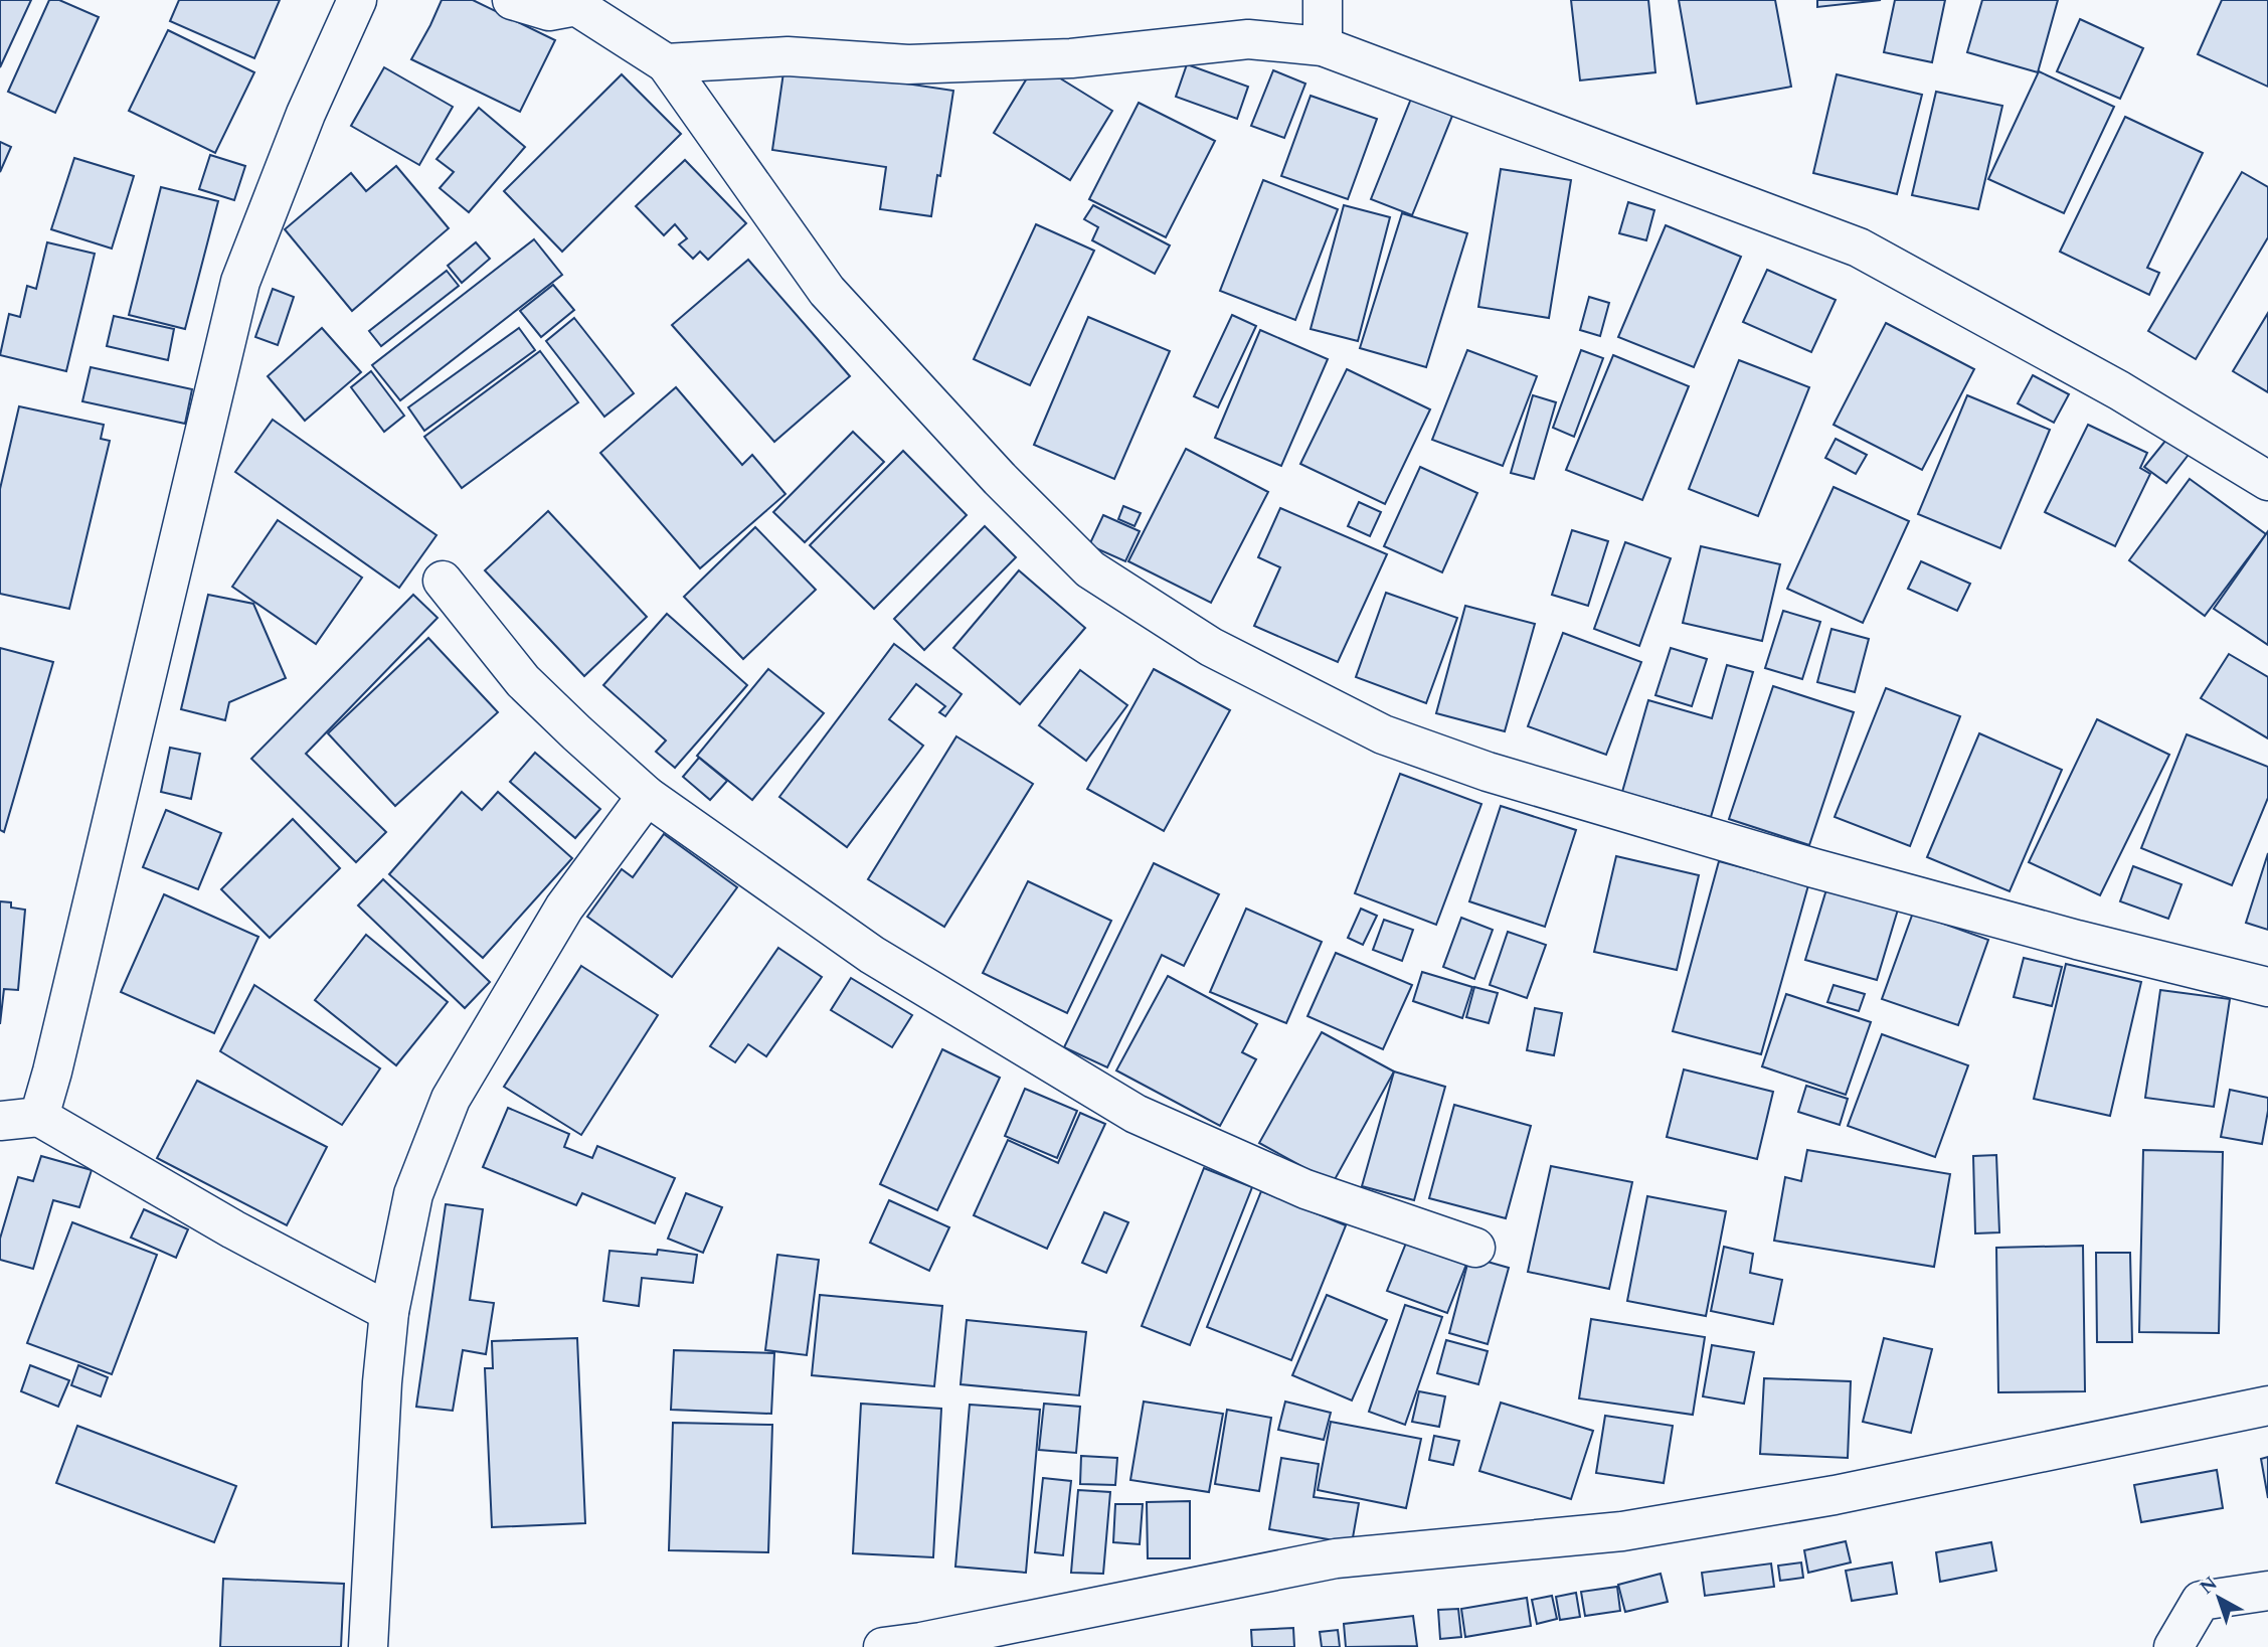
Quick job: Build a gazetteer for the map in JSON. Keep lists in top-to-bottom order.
{
  "north": "top left"
}
